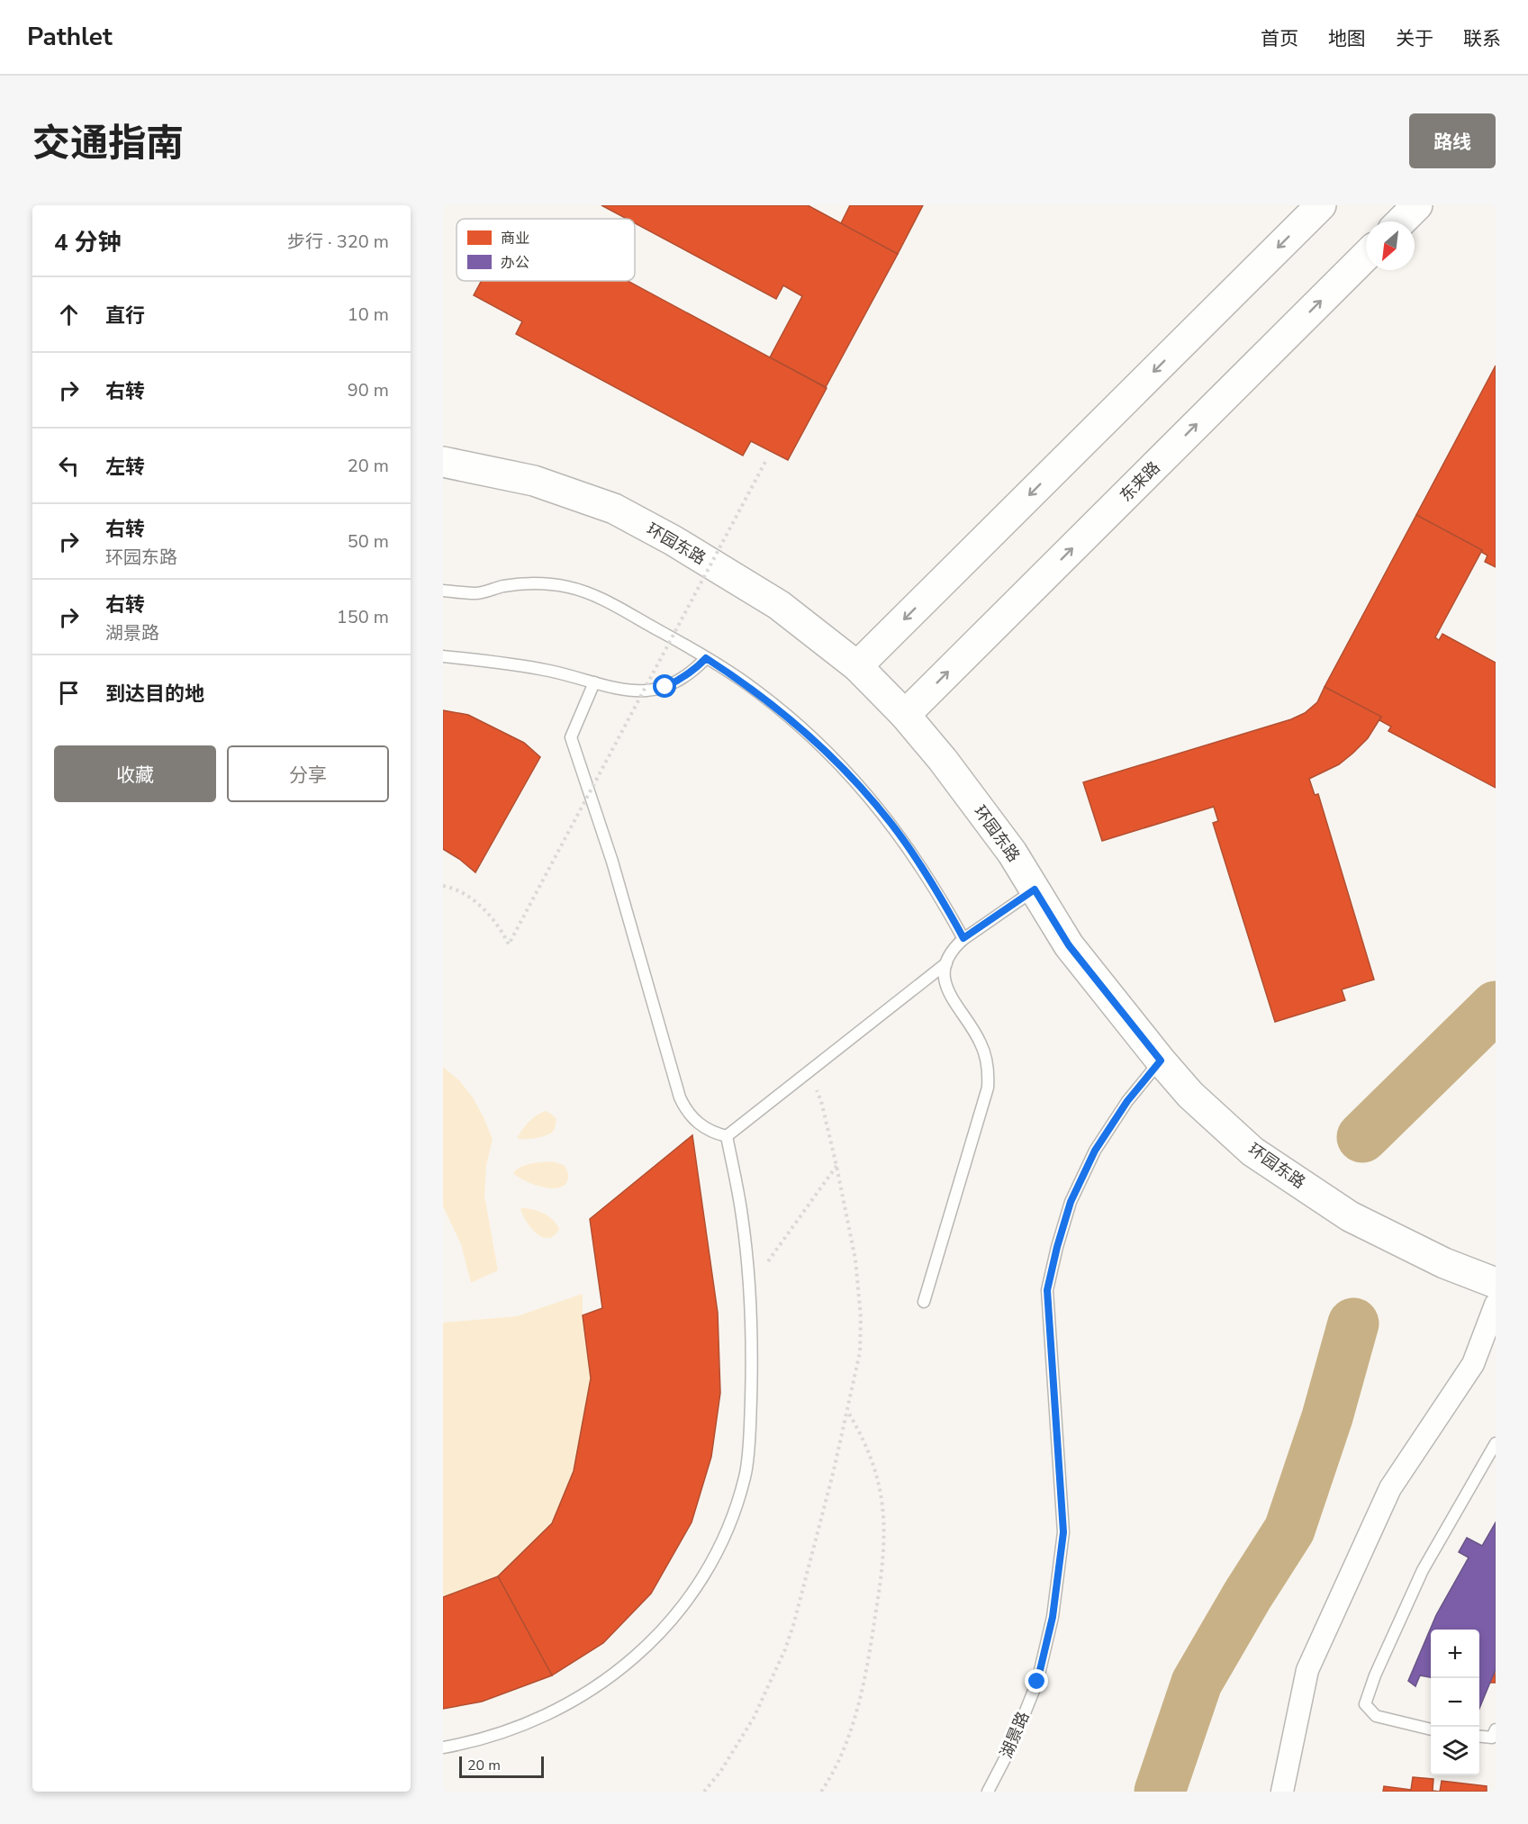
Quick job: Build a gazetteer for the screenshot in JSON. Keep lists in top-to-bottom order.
{
  "streets": {
    "street": ["东来路", "环园东路"],
    "lane": ["湖景路"]
  },
  "crossings": [
    ["东来路", "环园东路"],
    ["环园东路", "湖景路"]
  ],
  "legend": ["商业", "办公"],
  "scale_bar": "20 m",
  "north": "bottom left",
  "page": {
    "header": "Pathlet",
    "nav": [
      "首页",
      "地图",
      "关于",
      "联系"
    ],
    "title": "交通指南",
    "buttons": [
      "路线",
      ["收藏", "分享"]
    ],
    "heading": ["4 分钟", "步行 · 320 m"],
    "list": [
      ["直行", "10 m"],
      ["右转", "90 m"],
      ["左转", "20 m"],
      ["右转", "环园东路", "50 m"],
      ["右转", "湖景路", "150 m"],
      "到达目的地"
    ],
    "map_buttons": ["+", "−"],
    "scale": "20 m"
  }
}
